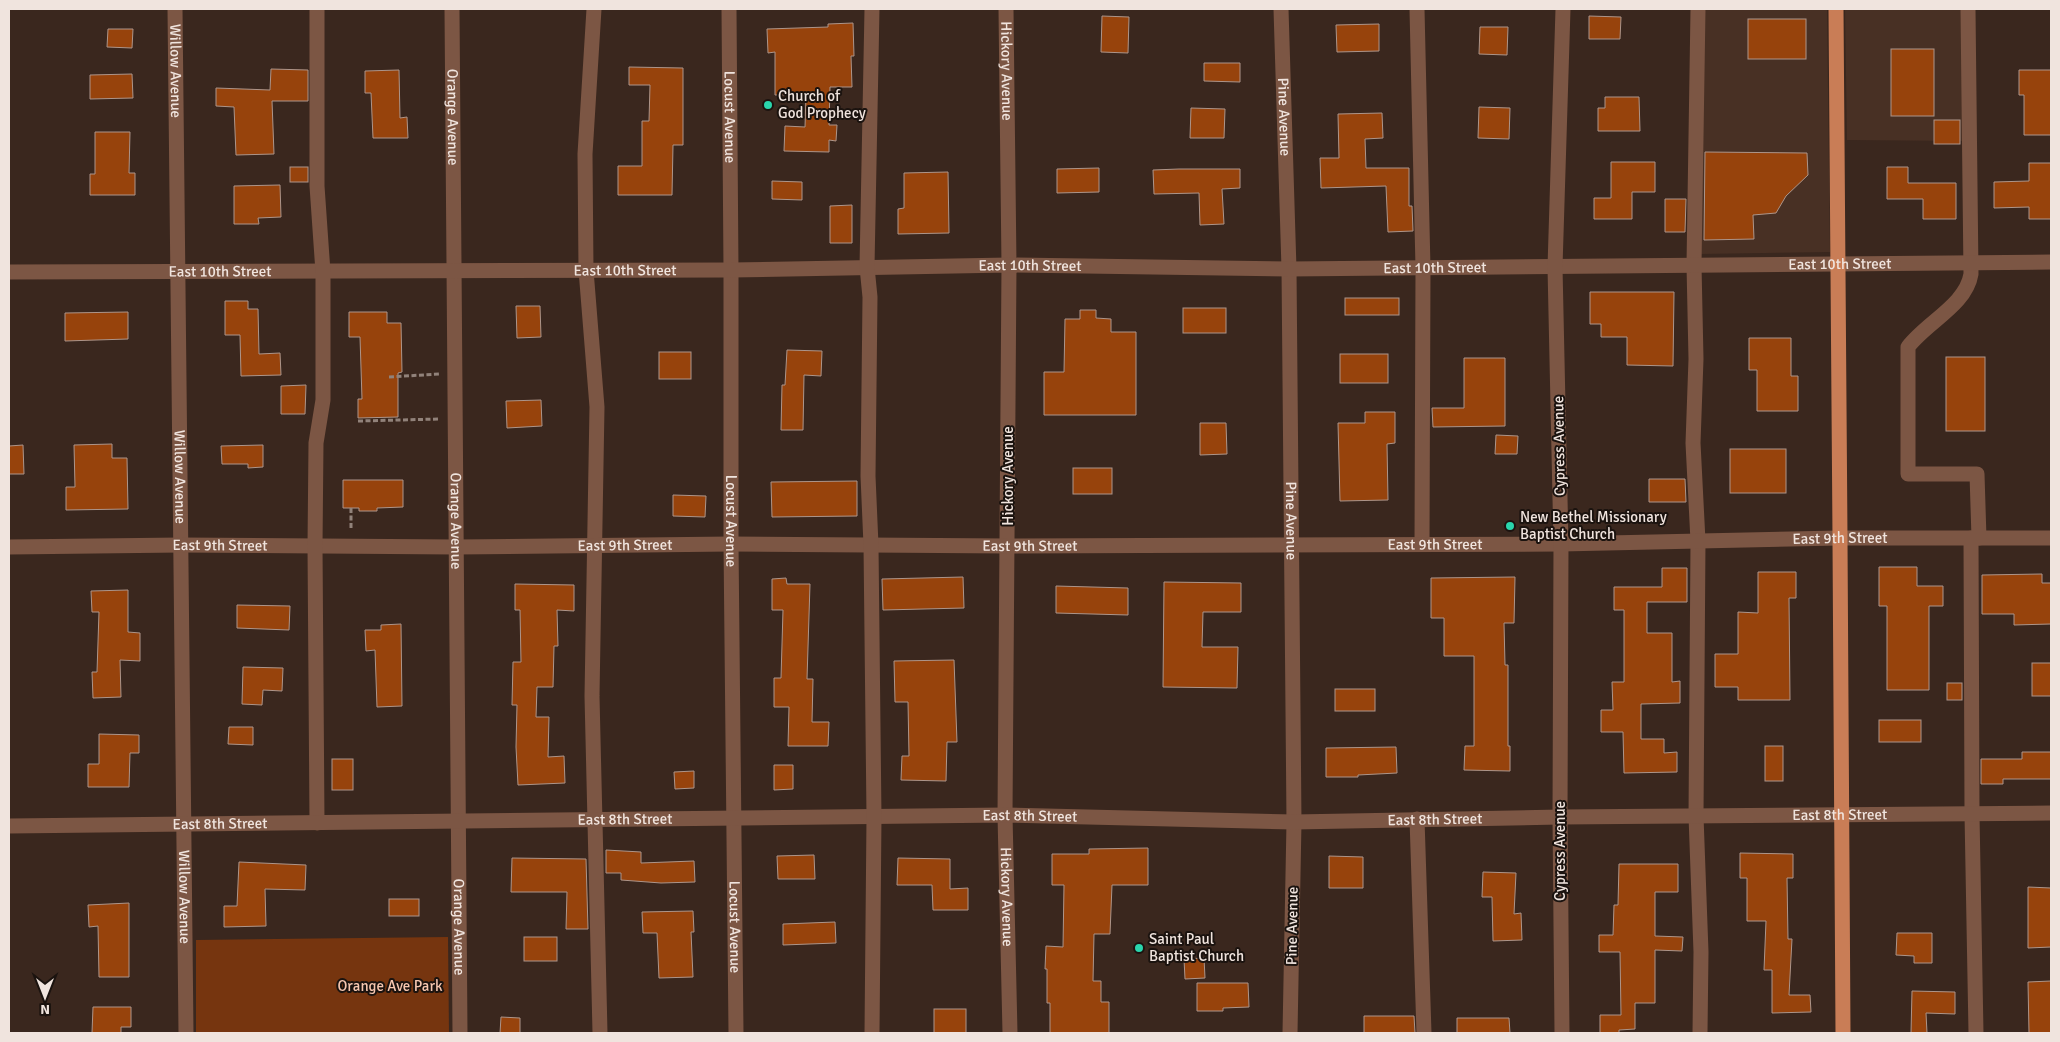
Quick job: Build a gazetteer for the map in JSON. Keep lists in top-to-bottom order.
{
  "streets": {
    "street": [
      "Willow Avenue",
      "Hickory Avenue",
      "Orange Avenue",
      "Locust Avenue",
      "Pine Avenue",
      "East 10th Street",
      "Cypress Avenue",
      "East 9th Street",
      "East 8th Street"
    ]
  },
  "crossings": [
    ["Willow Avenue", "East 10th Street"],
    ["Willow Avenue", "East 9th Street"],
    ["Willow Avenue", "East 8th Street"],
    ["Hickory Avenue", "East 10th Street"],
    ["Hickory Avenue", "East 9th Street"],
    ["Hickory Avenue", "East 8th Street"],
    ["Orange Avenue", "East 10th Street"],
    ["Orange Avenue", "East 9th Street"],
    ["Orange Avenue", "East 8th Street"],
    ["Locust Avenue", "East 10th Street"],
    ["Locust Avenue", "East 9th Street"],
    ["Locust Avenue", "East 8th Street"],
    ["Pine Avenue", "East 10th Street"],
    ["Pine Avenue", "East 9th Street"],
    ["Pine Avenue", "East 8th Street"],
    ["East 10th Street", "Cypress Avenue"],
    ["Cypress Avenue", "East 9th Street"],
    ["Cypress Avenue", "East 8th Street"]
  ],
  "parks": ["Orange Ave Park"],
  "places": ["Church of God Prophecy", "New Bethel Missionary Baptist Church", "Saint Paul Baptist Church"],
  "north": "bottom"
}
